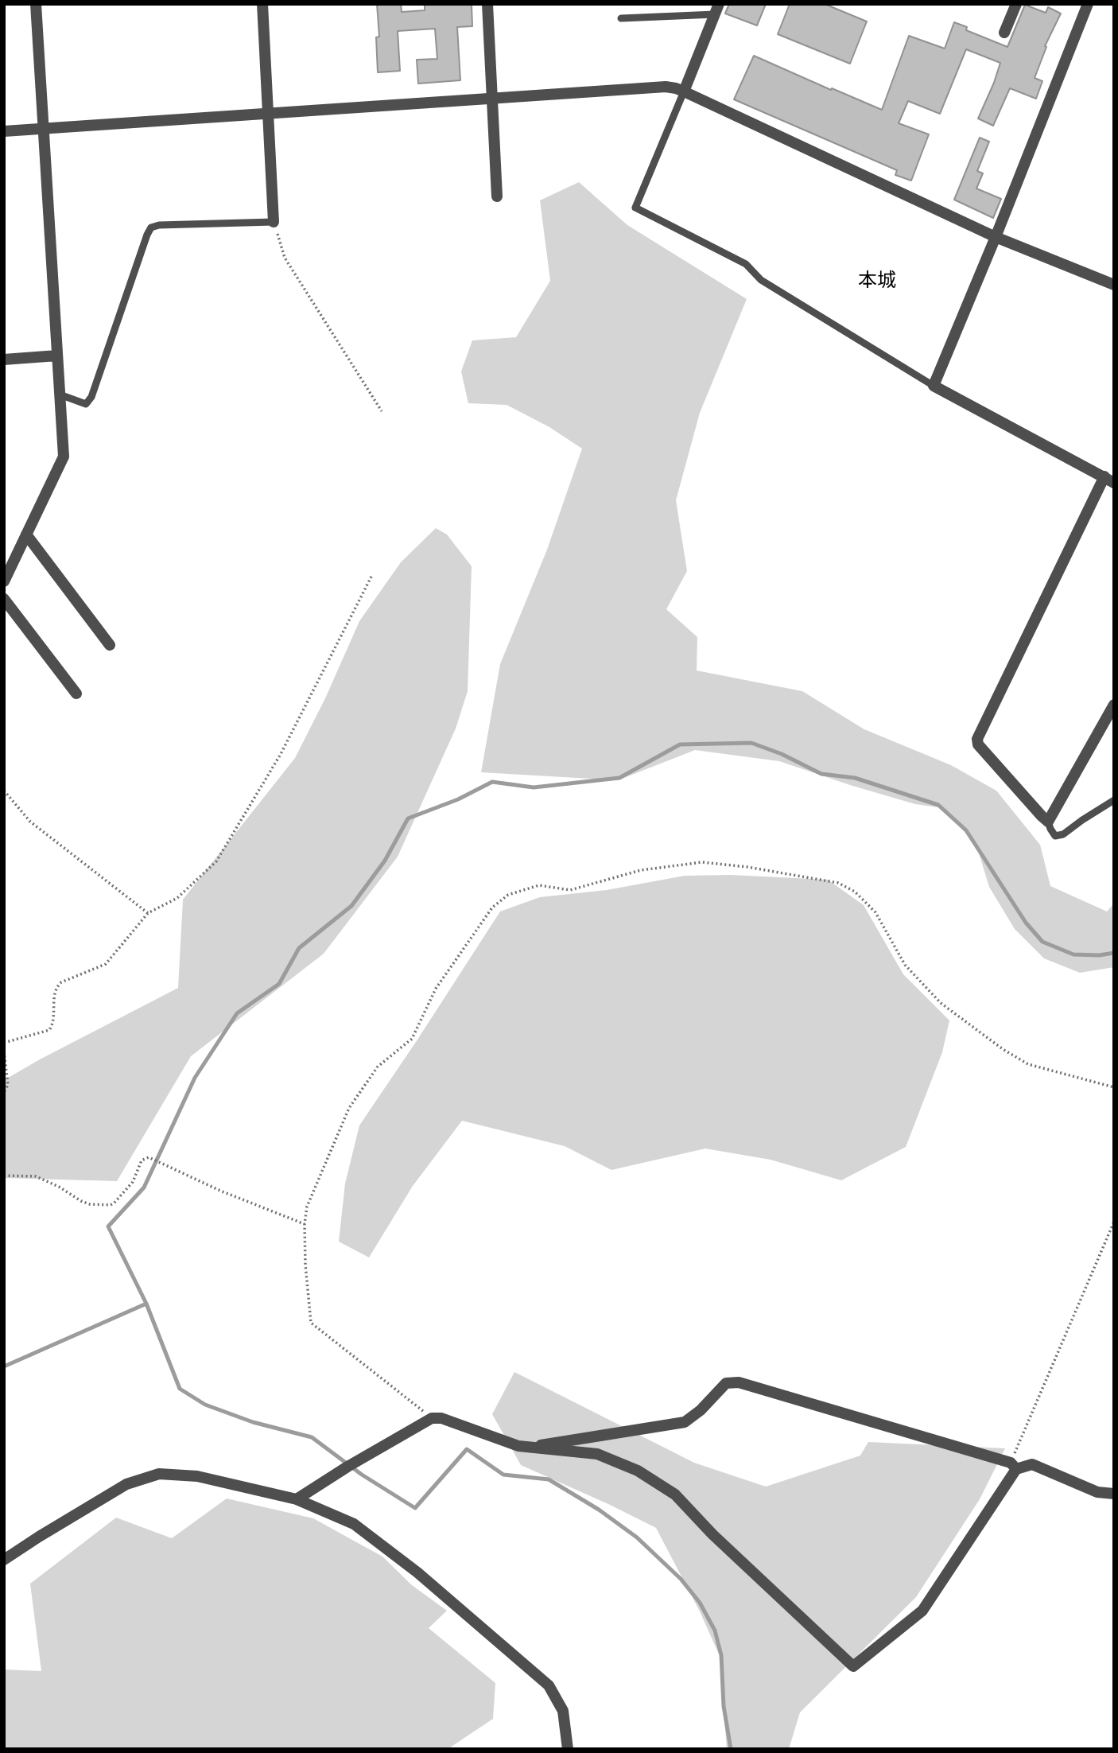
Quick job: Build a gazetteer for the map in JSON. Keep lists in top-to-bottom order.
{
  "districts": ["本城"]
}
